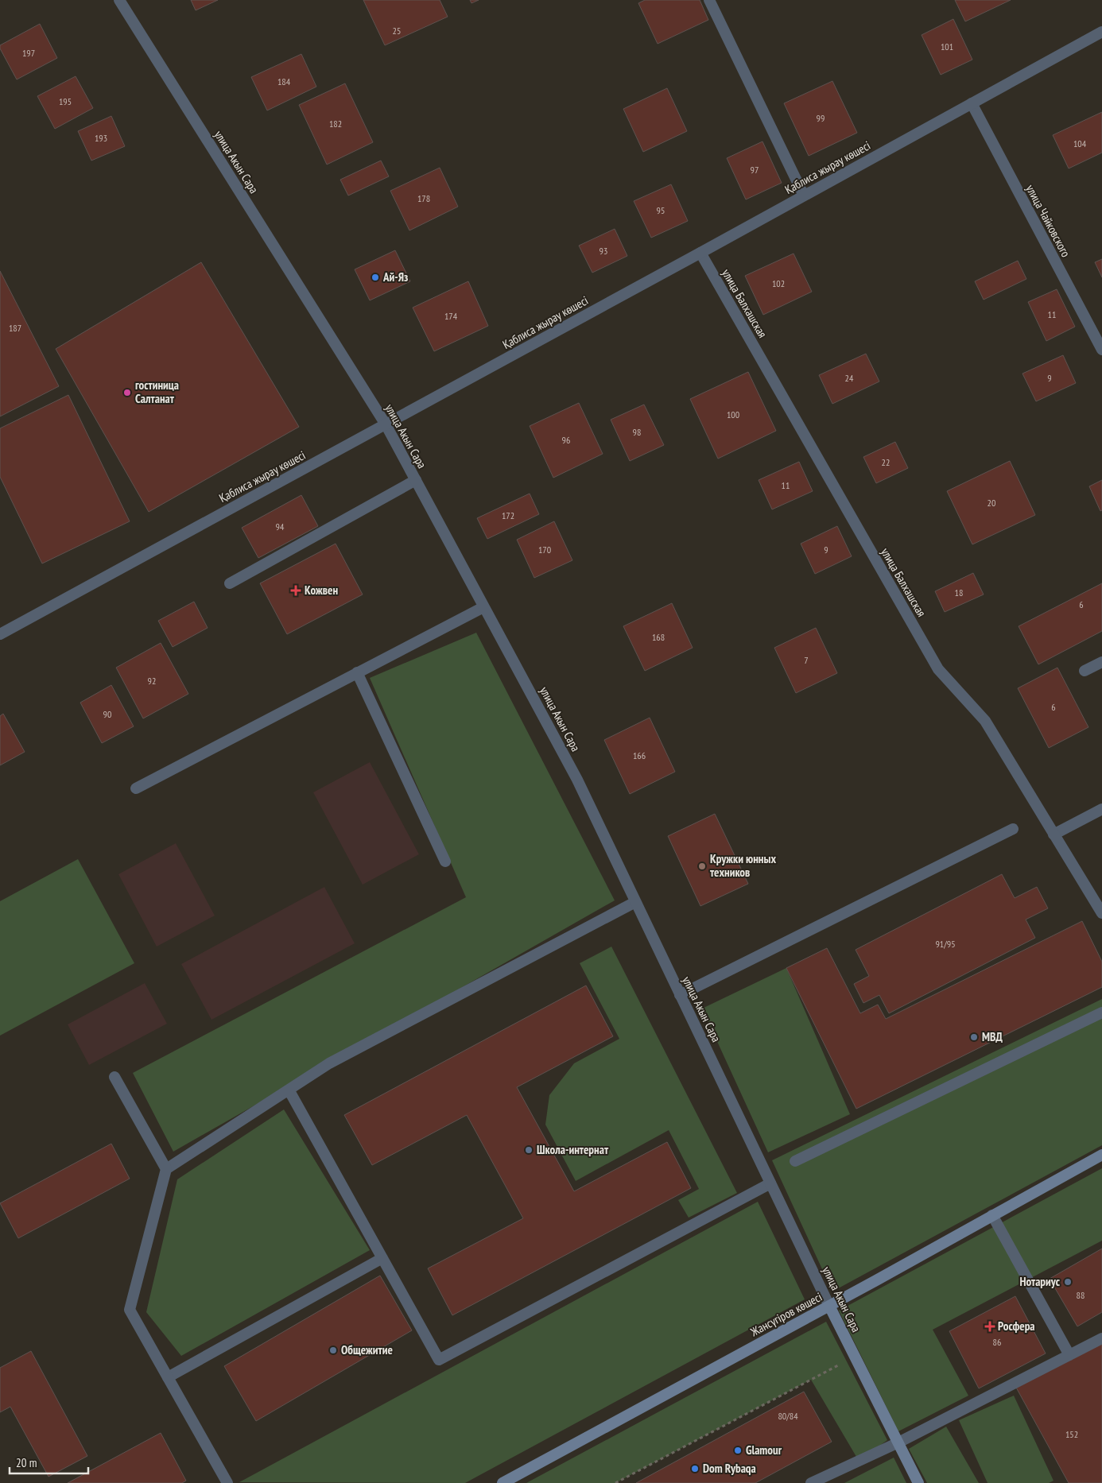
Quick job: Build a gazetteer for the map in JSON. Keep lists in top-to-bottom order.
{
  "streets": {
    "main road": ["улица Акын Сара", "Жансүгіров көшесі"],
    "street": ["Қаблиса жырау көшесі", "улица Чайковского", "улица Балхашская"]
  },
  "crossings": [
    ["улица Акын Сара", "Қаблиса жырау көшесі"],
    ["улица Акын Сара", "Жансүгіров көшесі"],
    ["Қаблиса жырау көшесі", "улица Чайковского"],
    ["Қаблиса жырау көшесі", "улица Балхашская"]
  ],
  "places": {
    "other": [
      "Ай-Яз",
      "гостиница Салтанат",
      "Кружки юнных техников",
      "МВД",
      "Школа-интернат",
      "Нотариус",
      "Общежитие",
      "Glamour",
      "Dom Rybaqa"
    ],
    "health": ["Кожвен", "Росфера"]
  },
  "house_numbers": [
    "25",
    "101",
    "197",
    "184",
    "195",
    "99",
    "182",
    "193",
    "104",
    "97",
    "178",
    "95",
    "93",
    "102",
    "11",
    "174",
    "187",
    "24",
    "9",
    "100",
    "98",
    "96",
    "22",
    "11",
    "20",
    "172",
    "94",
    "170",
    "9",
    "18",
    "6",
    "168",
    "7",
    "92",
    "6",
    "90",
    "166",
    "91/95",
    "88",
    "86",
    "80/84",
    "152"
  ],
  "scale_bar": "20 m"
}
